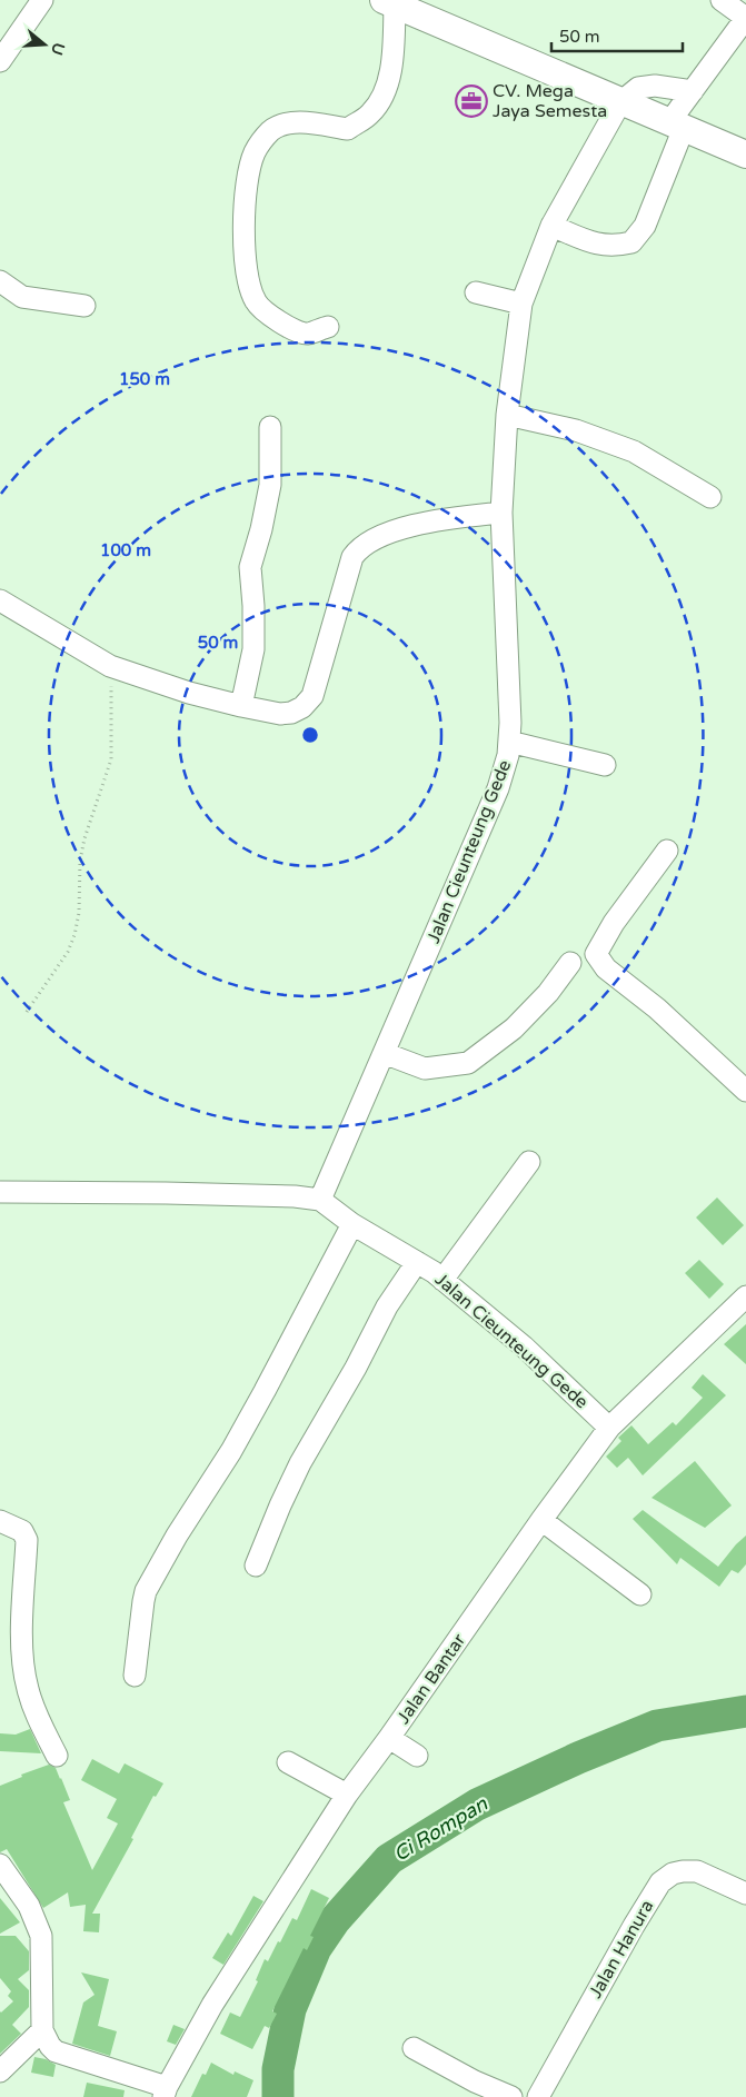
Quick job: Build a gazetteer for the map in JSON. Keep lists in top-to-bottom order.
{
  "streets": {
    "street": ["Jalan Cieunteung Gede", "Jalan Bantar", "Jalan Hanura"]
  },
  "crossings": [
    ["Jalan Cieunteung Gede", "Jalan Bantar"]
  ],
  "water": ["Ci Rompan"],
  "places": {
    "office": ["CV. Mega Jaya Semesta"]
  },
  "scale_bar": "50 m",
  "north": "right",
  "rings": ["150 m", "100 m", "50 m"]
}
